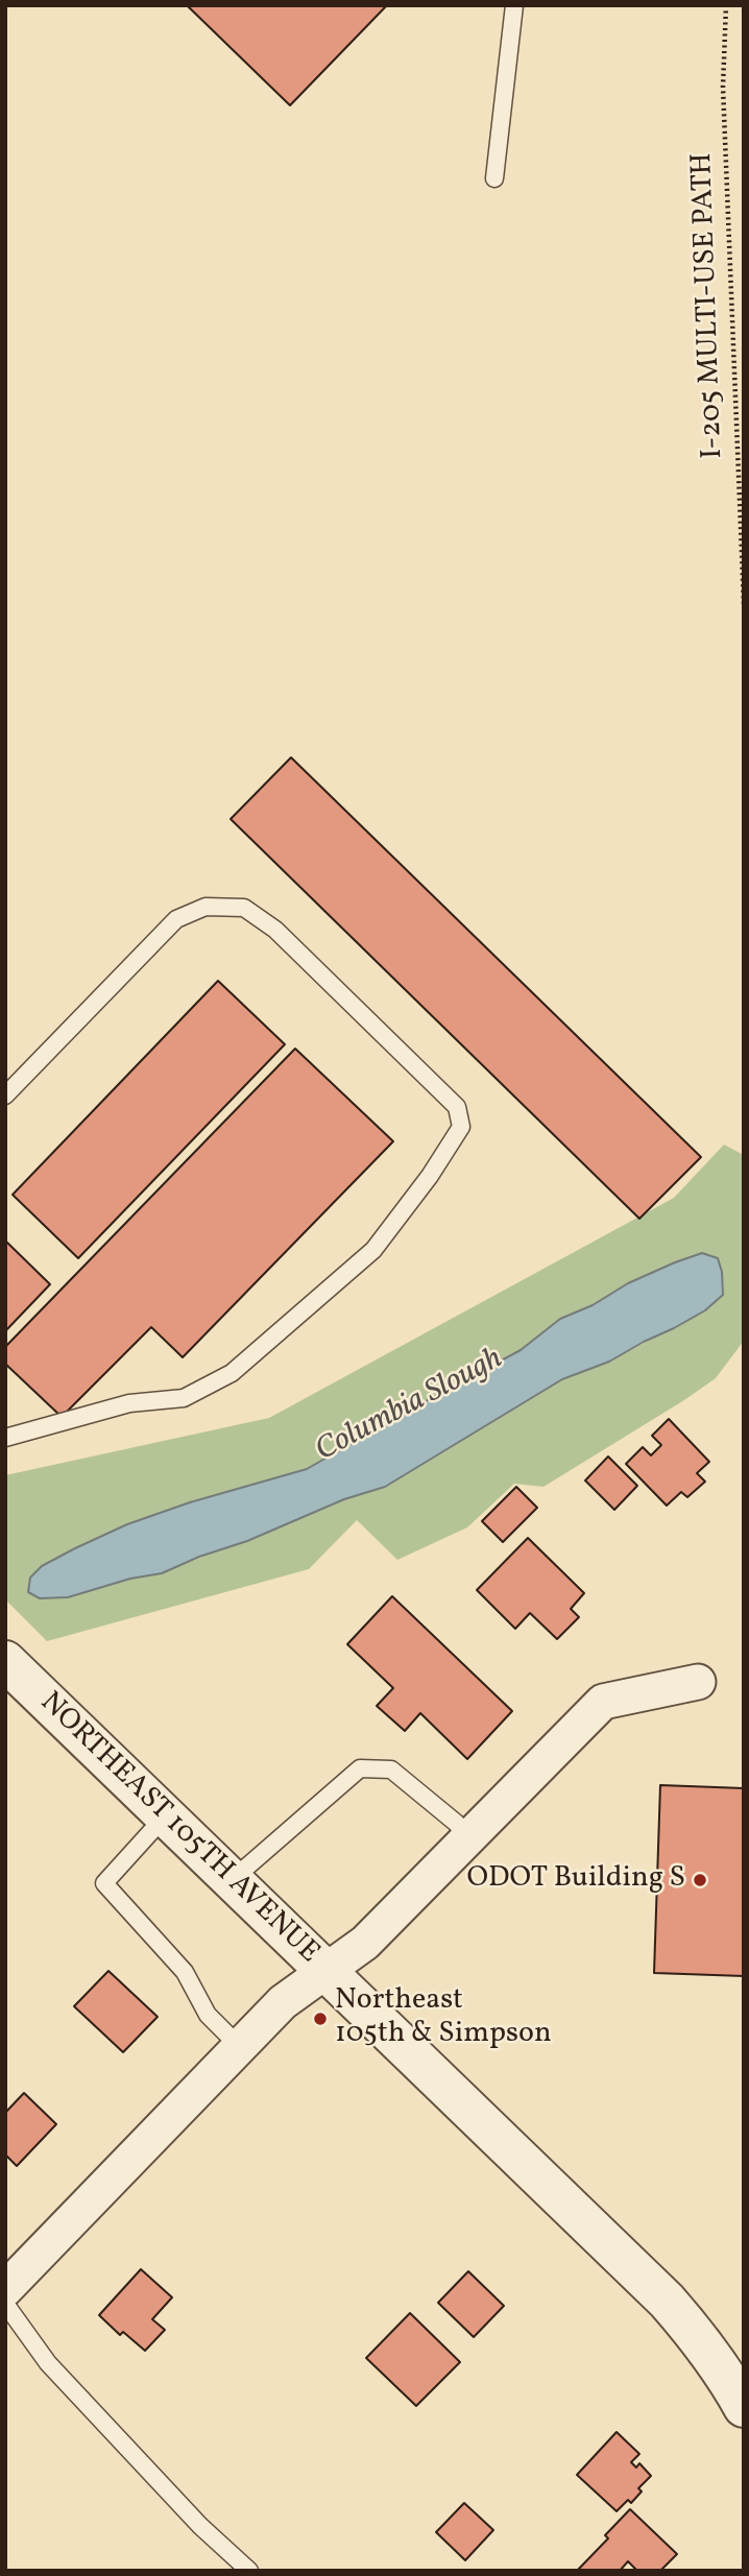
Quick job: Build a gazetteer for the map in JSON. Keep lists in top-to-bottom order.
{
  "streets": {
    "street": ["NORTHEAST 105TH AVENUE"],
    "path": ["I-205 MULTI-USE PATH"]
  },
  "water": ["Columbia Slough"],
  "places": ["ODOT Building S", "Northeast 105th & Simpson"]
}
